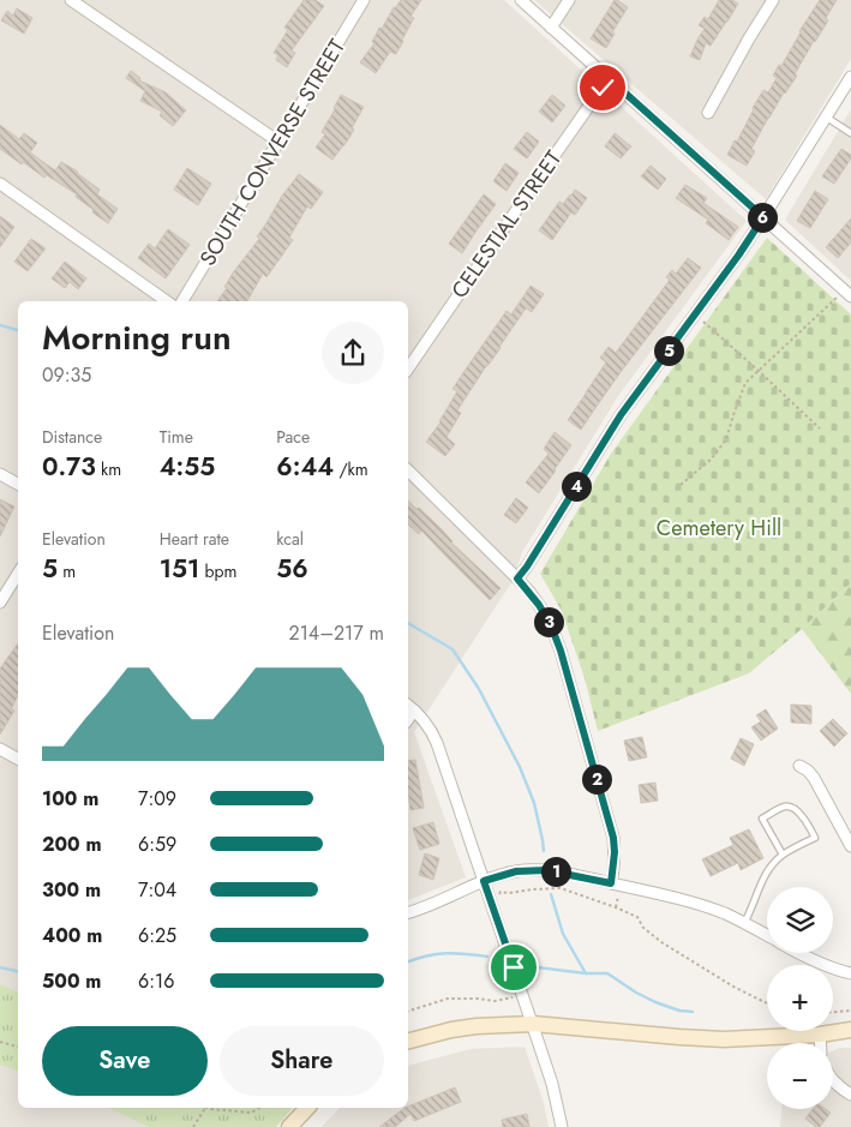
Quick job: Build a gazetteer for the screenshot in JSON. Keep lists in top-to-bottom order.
{
  "streets": {
    "street": ["SOUTH CONVERSE STREET", "CELESTIAL STREET"]
  },
  "parks": ["Cemetery Hill"],
  "page": {
    "pins": [
      "6",
      "5",
      "4",
      "3",
      "2",
      "1"
    ],
    "heading": ["Morning run", "09:35"],
    "stats": [
      ["Distance", "0.73 km"],
      ["Time", "4:55"],
      ["Pace", "6:44 /km"],
      ["Elevation", "5 m"],
      ["Heart rate", "151 bpm"],
      ["kcal", "56"]
    ],
    "chart": ["Elevation", "214–217 m"],
    "list": [
      {
        "name": "100 m",
        "note": "7:09"
      },
      {
        "name": "200 m",
        "note": "6:59"
      },
      {
        "name": "300 m",
        "note": "7:04"
      },
      {
        "name": "400 m",
        "note": "6:25"
      },
      {
        "name": "500 m",
        "note": "6:16"
      }
    ],
    "map_buttons": ["+", "−"],
    "buttons": ["Save", "Share"]
  }
}
